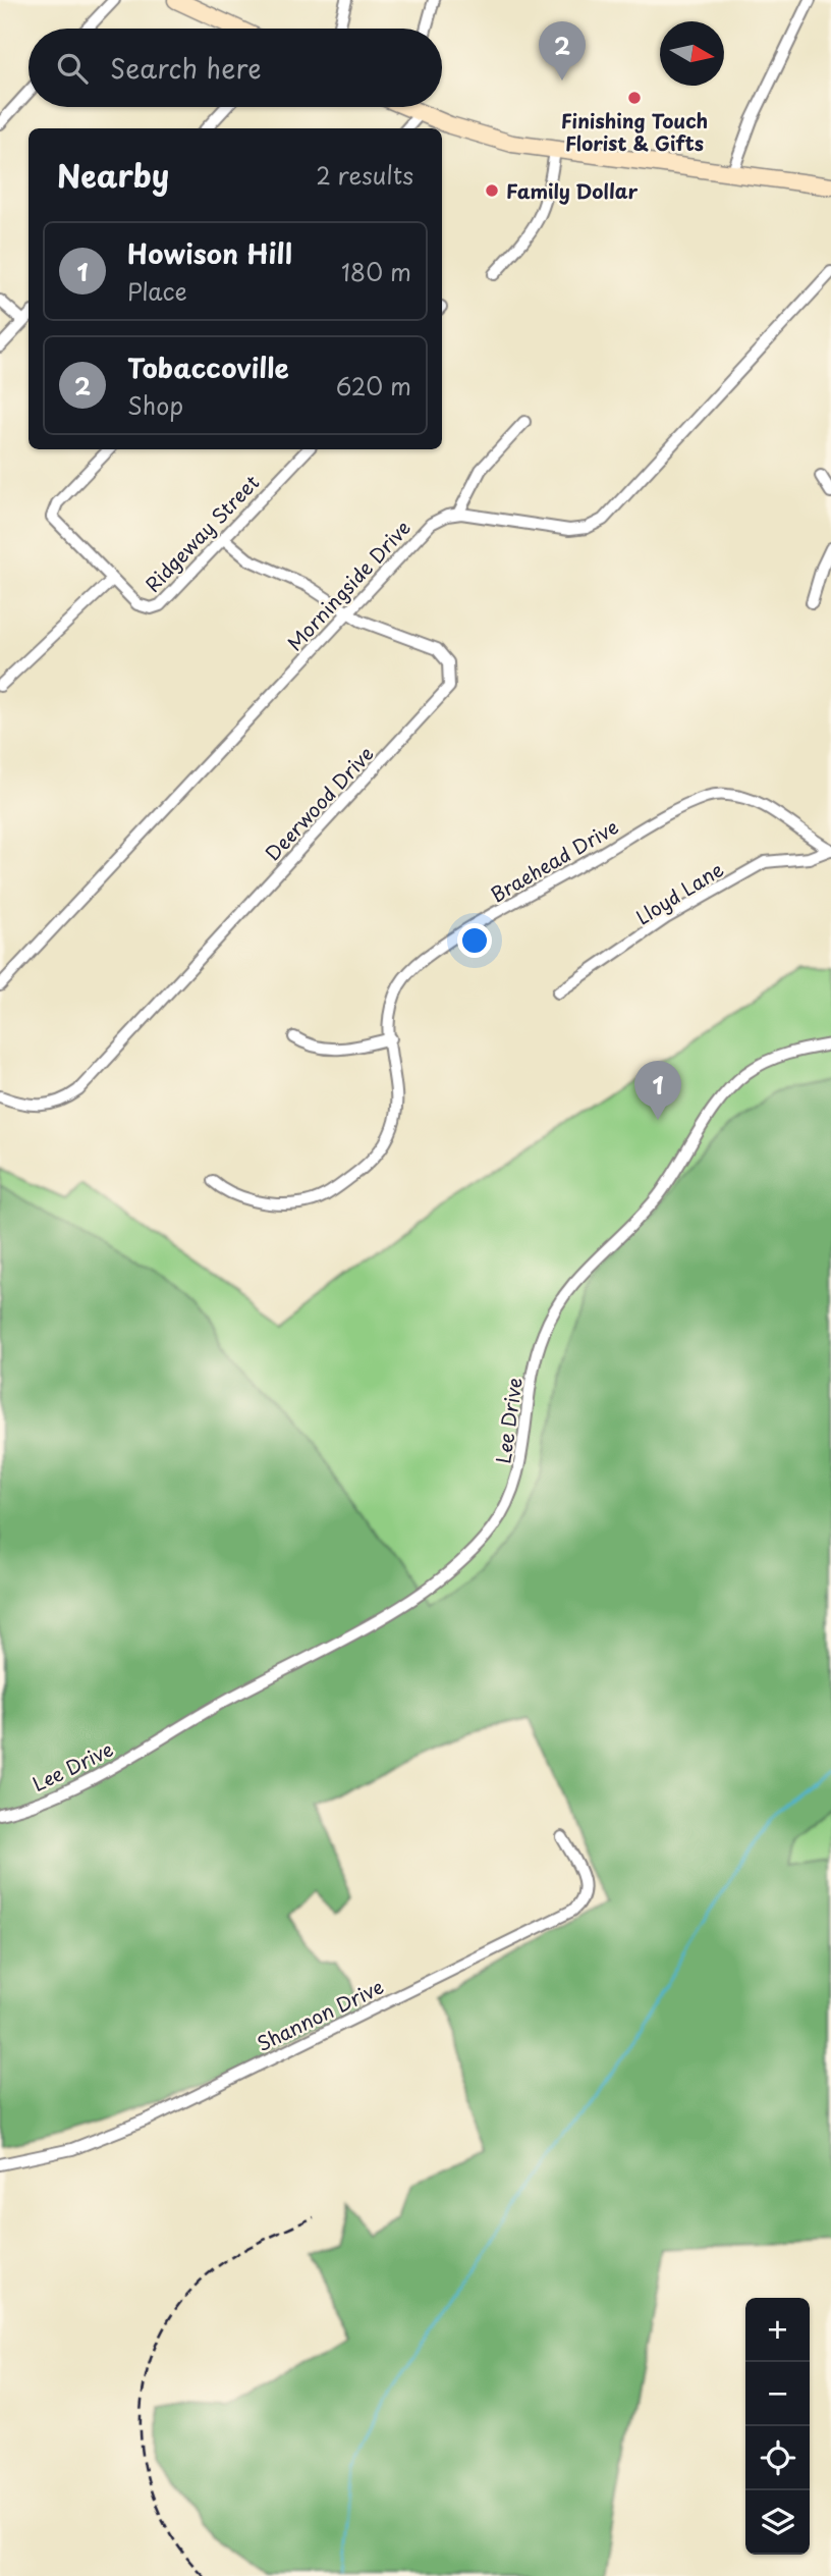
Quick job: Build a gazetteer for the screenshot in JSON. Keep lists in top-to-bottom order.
{
  "streets": {
    "street": [
      "Ridgeway Street",
      "Morningside Drive",
      "Deerwood Drive",
      "Braehead Drive",
      "Lloyd Lane",
      "Lee Drive",
      "Shannon Drive"
    ]
  },
  "crossings": [
    ["Ridgeway Street", "Deerwood Drive"],
    ["Morningside Drive", "Deerwood Drive"],
    ["Braehead Drive", "Lloyd Lane"]
  ],
  "places": ["Finishing Touch Florist & Gifts", "Family Dollar"],
  "north": "right",
  "page": {
    "pins": ["2", "1"],
    "search": "Search here",
    "heading": ["Nearby", "2 results"],
    "list": [
      {
        "mark": "1",
        "name": "Howison Hill",
        "note": "Place",
        "value": "180 m"
      },
      {
        "mark": "2",
        "name": "Tobaccoville",
        "note": "Shop",
        "value": "620 m"
      }
    ],
    "map_buttons": ["+", "−"]
  }
}
